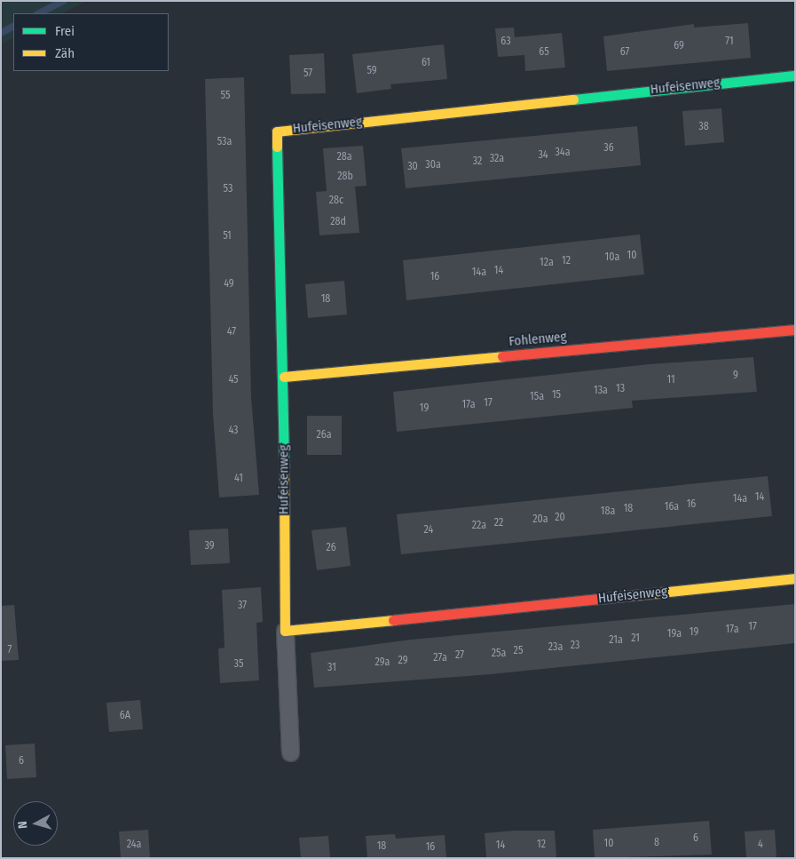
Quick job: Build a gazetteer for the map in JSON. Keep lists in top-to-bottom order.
{
  "streets": {
    "street": ["Hufeisenweg", "Fohlenweg"]
  },
  "crossings": [
    ["Hufeisenweg", "Fohlenweg"]
  ],
  "house_numbers": [
    "63",
    "71",
    "69",
    "65",
    "67",
    "61",
    "59",
    "57",
    "55",
    "38",
    "53a",
    "36",
    "34a",
    "34",
    "28a",
    "32a",
    "32",
    "30a",
    "30",
    "28b",
    "53",
    "28c",
    "28d",
    "51",
    "10",
    "10a",
    "12",
    "12a",
    "14",
    "14a",
    "16",
    "49",
    "18",
    "47",
    "9",
    "45",
    "11",
    "13",
    "13a",
    "15",
    "15a",
    "17",
    "17a",
    "19",
    "43",
    "26a",
    "41",
    "14",
    "14a",
    "16",
    "16a",
    "18",
    "18a",
    "20",
    "20a",
    "22",
    "22a",
    "24",
    "39",
    "26",
    "37",
    "17",
    "17a",
    "19",
    "19a",
    "21",
    "21a",
    "23",
    "23a",
    "7",
    "25",
    "25a",
    "27",
    "27a",
    "29",
    "29a",
    "35",
    "31",
    "6A",
    "6",
    "6",
    "8",
    "10",
    "24a",
    "12",
    "4",
    "14",
    "18",
    "16"
  ],
  "legend": ["Frei", "Zäh"],
  "north": "left"
}
